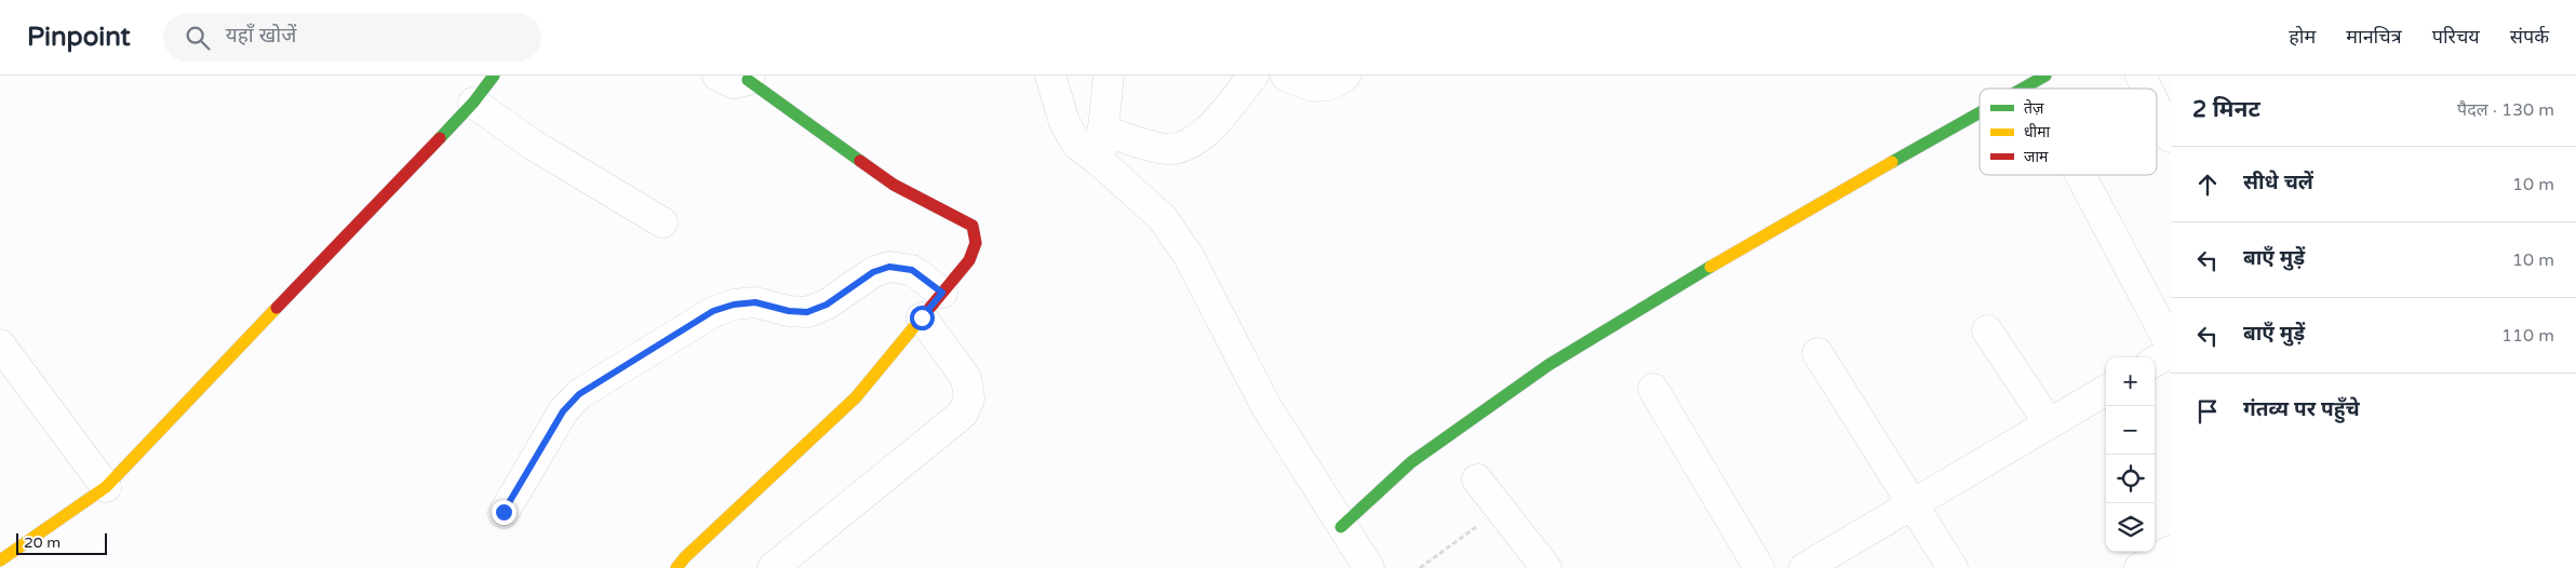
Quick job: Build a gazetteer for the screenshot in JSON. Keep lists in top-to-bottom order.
{
  "legend": ["तेज़", "धीमा", "जाम"],
  "scale_bar": "20 m",
  "page": {
    "header": "Pinpoint",
    "search": "यहाँ खोजें",
    "nav": [
      "होम",
      "मानचित्र",
      "परिचय",
      "संपर्क"
    ],
    "heading": ["2 मिनट", "पैदल · 130 m"],
    "list": [
      ["सीधे चलें", "10 m"],
      ["बाएँ मुड़ें", "10 m"],
      ["बाएँ मुड़ें", "110 m"],
      "गंतव्य पर पहुँचे"
    ],
    "map_buttons": ["+", "−"],
    "scale": "20 m"
  }
}
